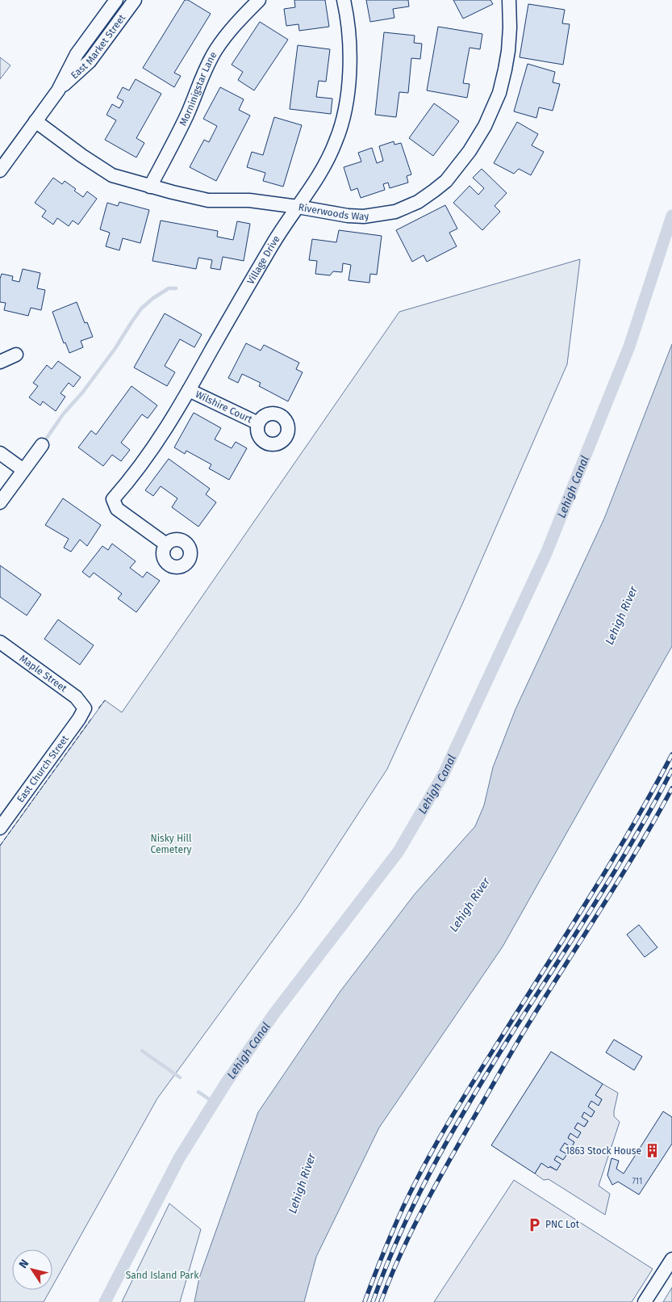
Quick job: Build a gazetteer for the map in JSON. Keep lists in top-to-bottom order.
{
  "streets": {
    "street": [
      "East Market Street",
      "Morninigstar Lane",
      "Riverwoods Way",
      "Village Drive",
      "Wilshire Court",
      "Maple Street",
      "East Church Street"
    ]
  },
  "crossings": [
    ["East Market Street", "Riverwoods Way"],
    ["Morninigstar Lane", "Riverwoods Way"],
    ["Riverwoods Way", "Village Drive"],
    ["Village Drive", "Wilshire Court"],
    ["Maple Street", "East Church Street"]
  ],
  "water": ["Lehigh Canal", "Lehigh River"],
  "parks": ["Nisky Hill Cemetery", "Sand Island Park"],
  "places": {
    "building": ["1863 Stock House"],
    "parking": ["PNC Lot"]
  },
  "house_numbers": ["711"],
  "north": "top left"
}
